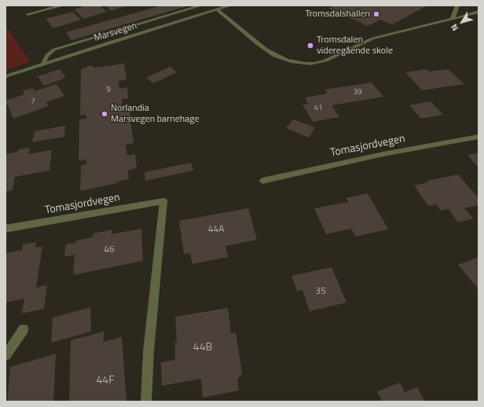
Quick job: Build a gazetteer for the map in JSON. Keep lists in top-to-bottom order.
{
  "streets": {
    "street": ["Marsvegen", "Tomasjordvegen"]
  },
  "places": ["Tromsdalshallen", "Tromsdalen videregående skole", "Norlandia Marsvegen barnehage"],
  "house_numbers": [
    "9",
    "39",
    "7",
    "41",
    "44A",
    "46",
    "35",
    "44B",
    "44F"
  ],
  "north": "bottom left"
}
